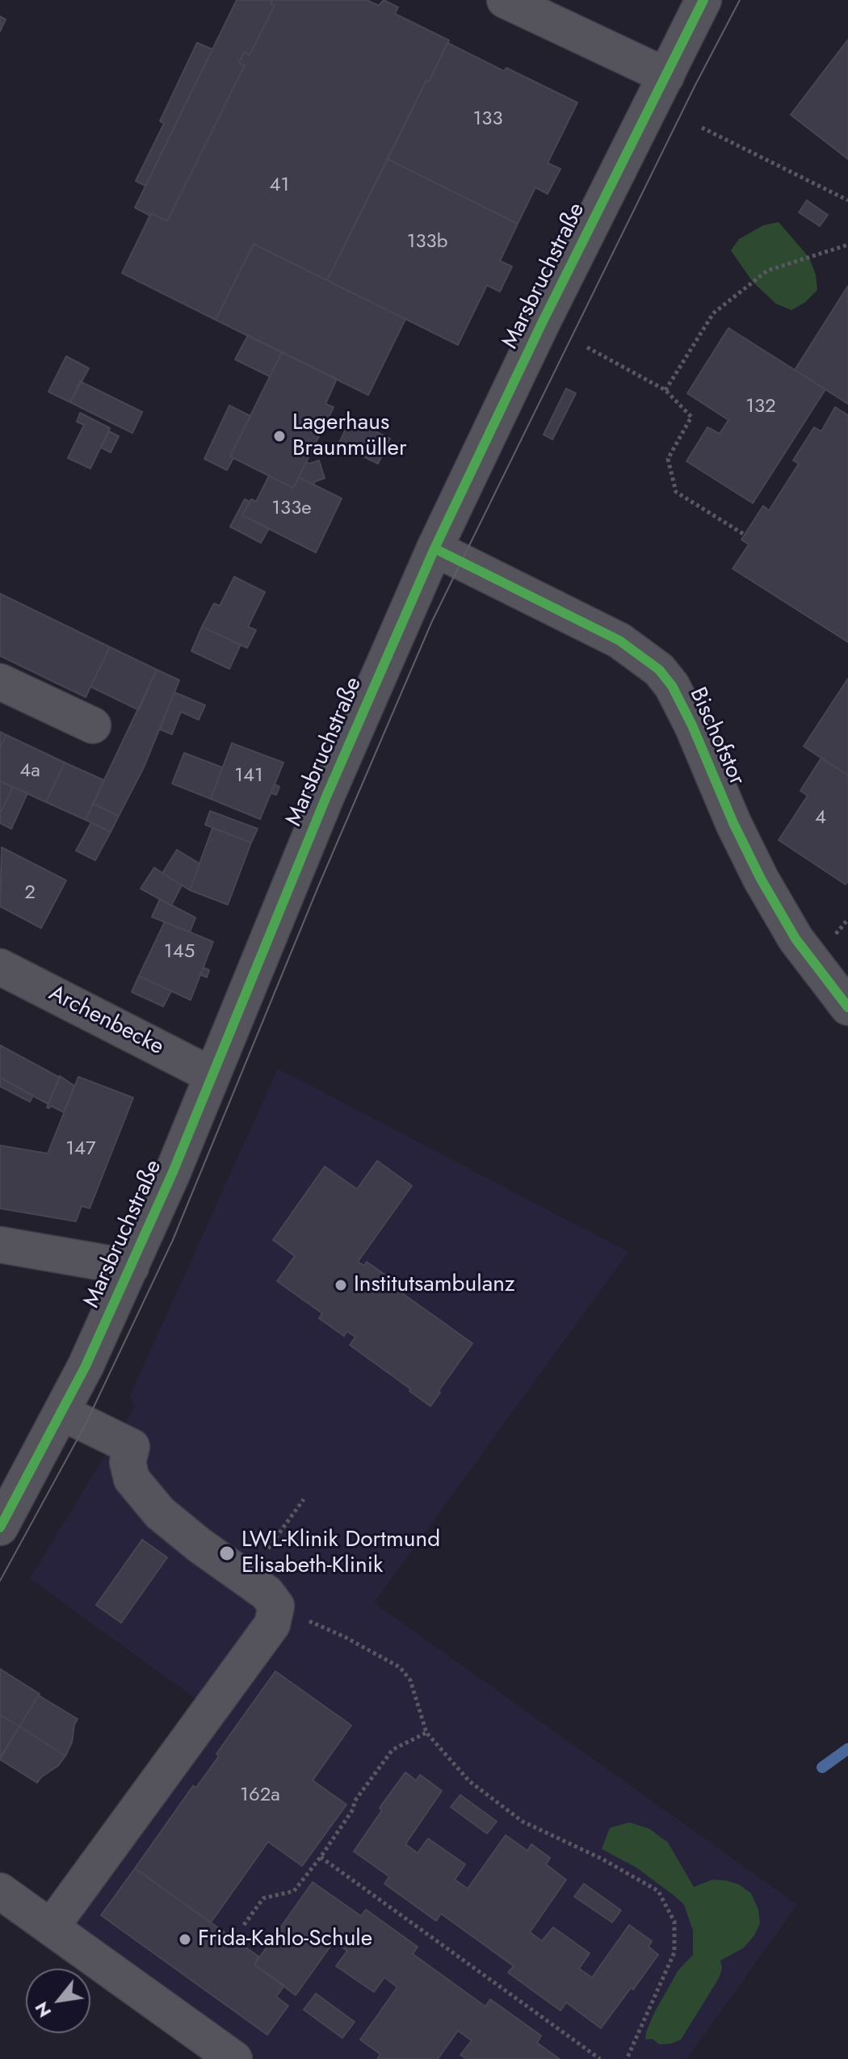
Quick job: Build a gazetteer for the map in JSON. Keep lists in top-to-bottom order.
{
  "streets": {
    "street": ["Marsbruchstraße", "Bischofstor", "Archenbecke"]
  },
  "crossings": [
    ["Marsbruchstraße", "Bischofstor"],
    ["Marsbruchstraße", "Archenbecke"]
  ],
  "places": [
    "Lagerhaus Braunmüller",
    "Institutsambulanz",
    "LWL-Klinik Dortmund Elisabeth-Klinik",
    "Frida-Kahlo-Schule"
  ],
  "house_numbers": [
    "133",
    "41",
    "133b",
    "132",
    "133e",
    "4a",
    "141",
    "4",
    "2",
    "145",
    "147",
    "162a"
  ],
  "north": "bottom left"
}
